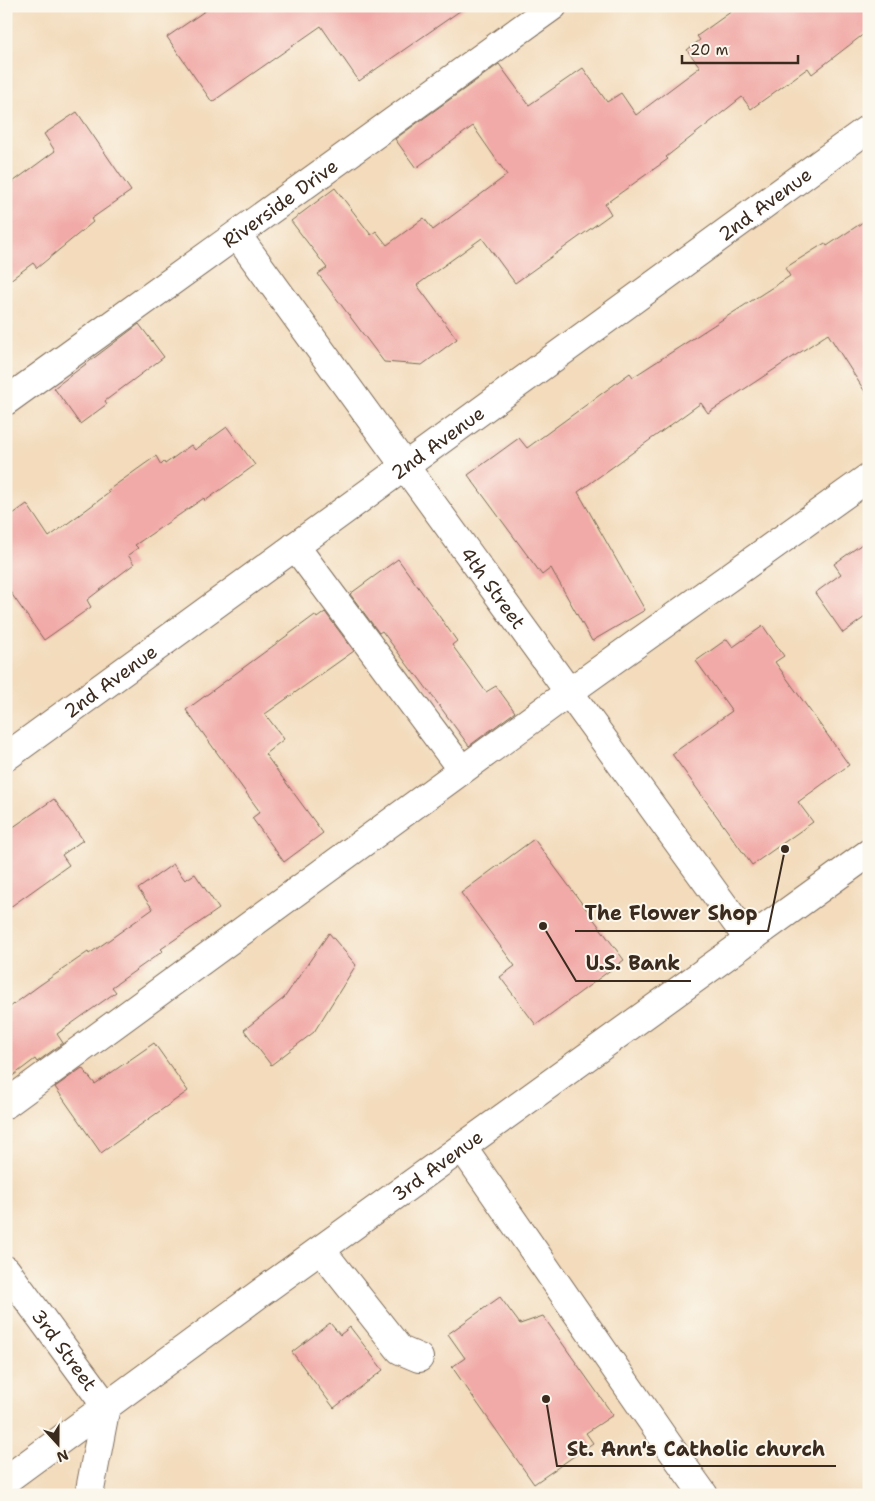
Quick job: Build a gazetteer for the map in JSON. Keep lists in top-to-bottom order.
{
  "streets": {
    "street": [
      "Riverside Drive",
      "2nd Avenue",
      "4th Street",
      "3rd Avenue",
      "3rd Street"
    ]
  },
  "crossings": [
    ["Riverside Drive", "4th Street"],
    ["2nd Avenue", "4th Street"],
    ["4th Street", "3rd Avenue"],
    ["3rd Avenue", "3rd Street"]
  ],
  "places": ["The Flower Shop", "U.S. Bank", "St. Ann's Catholic church"],
  "scale_bar": "20 m",
  "north": "bottom"
}
